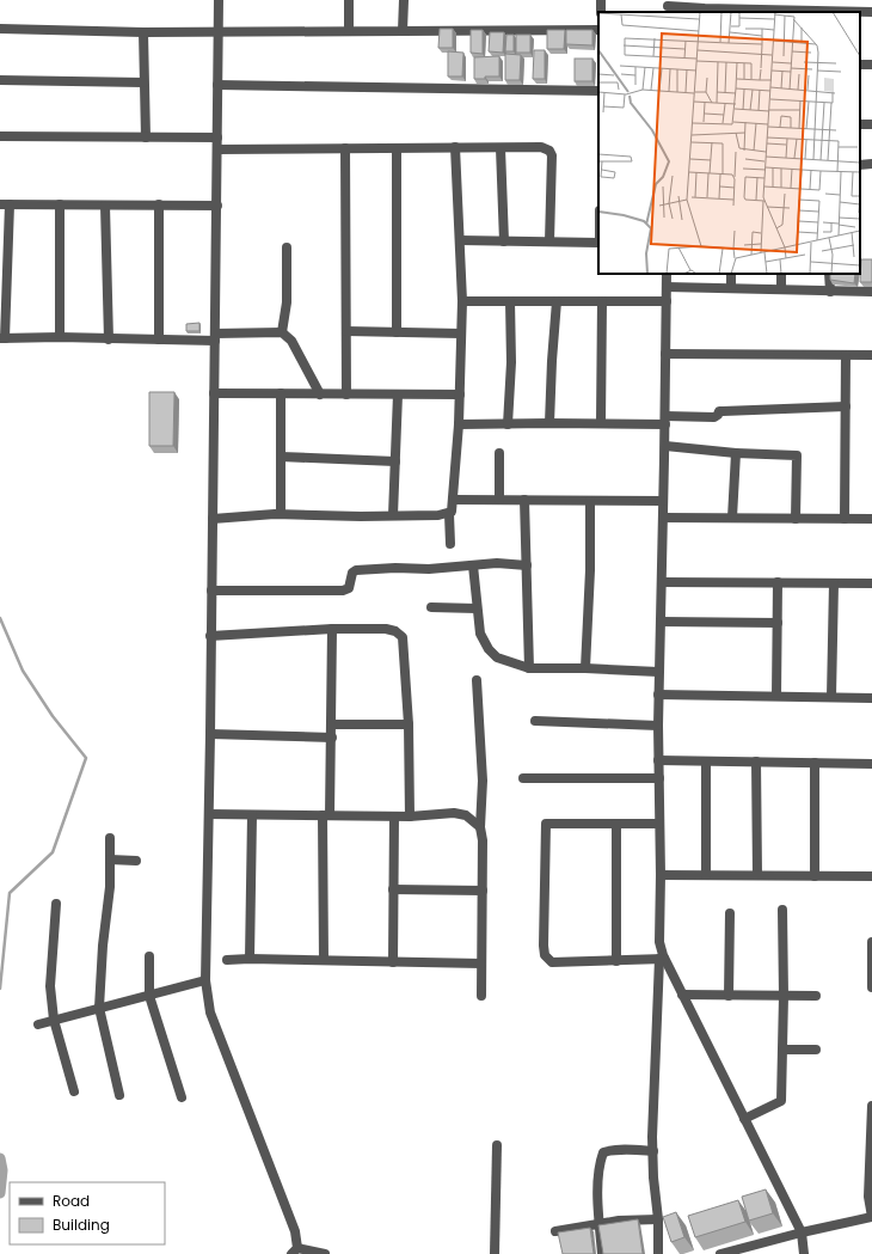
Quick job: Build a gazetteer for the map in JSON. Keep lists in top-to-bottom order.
{
  "legend": ["Road", "Building"]
}
